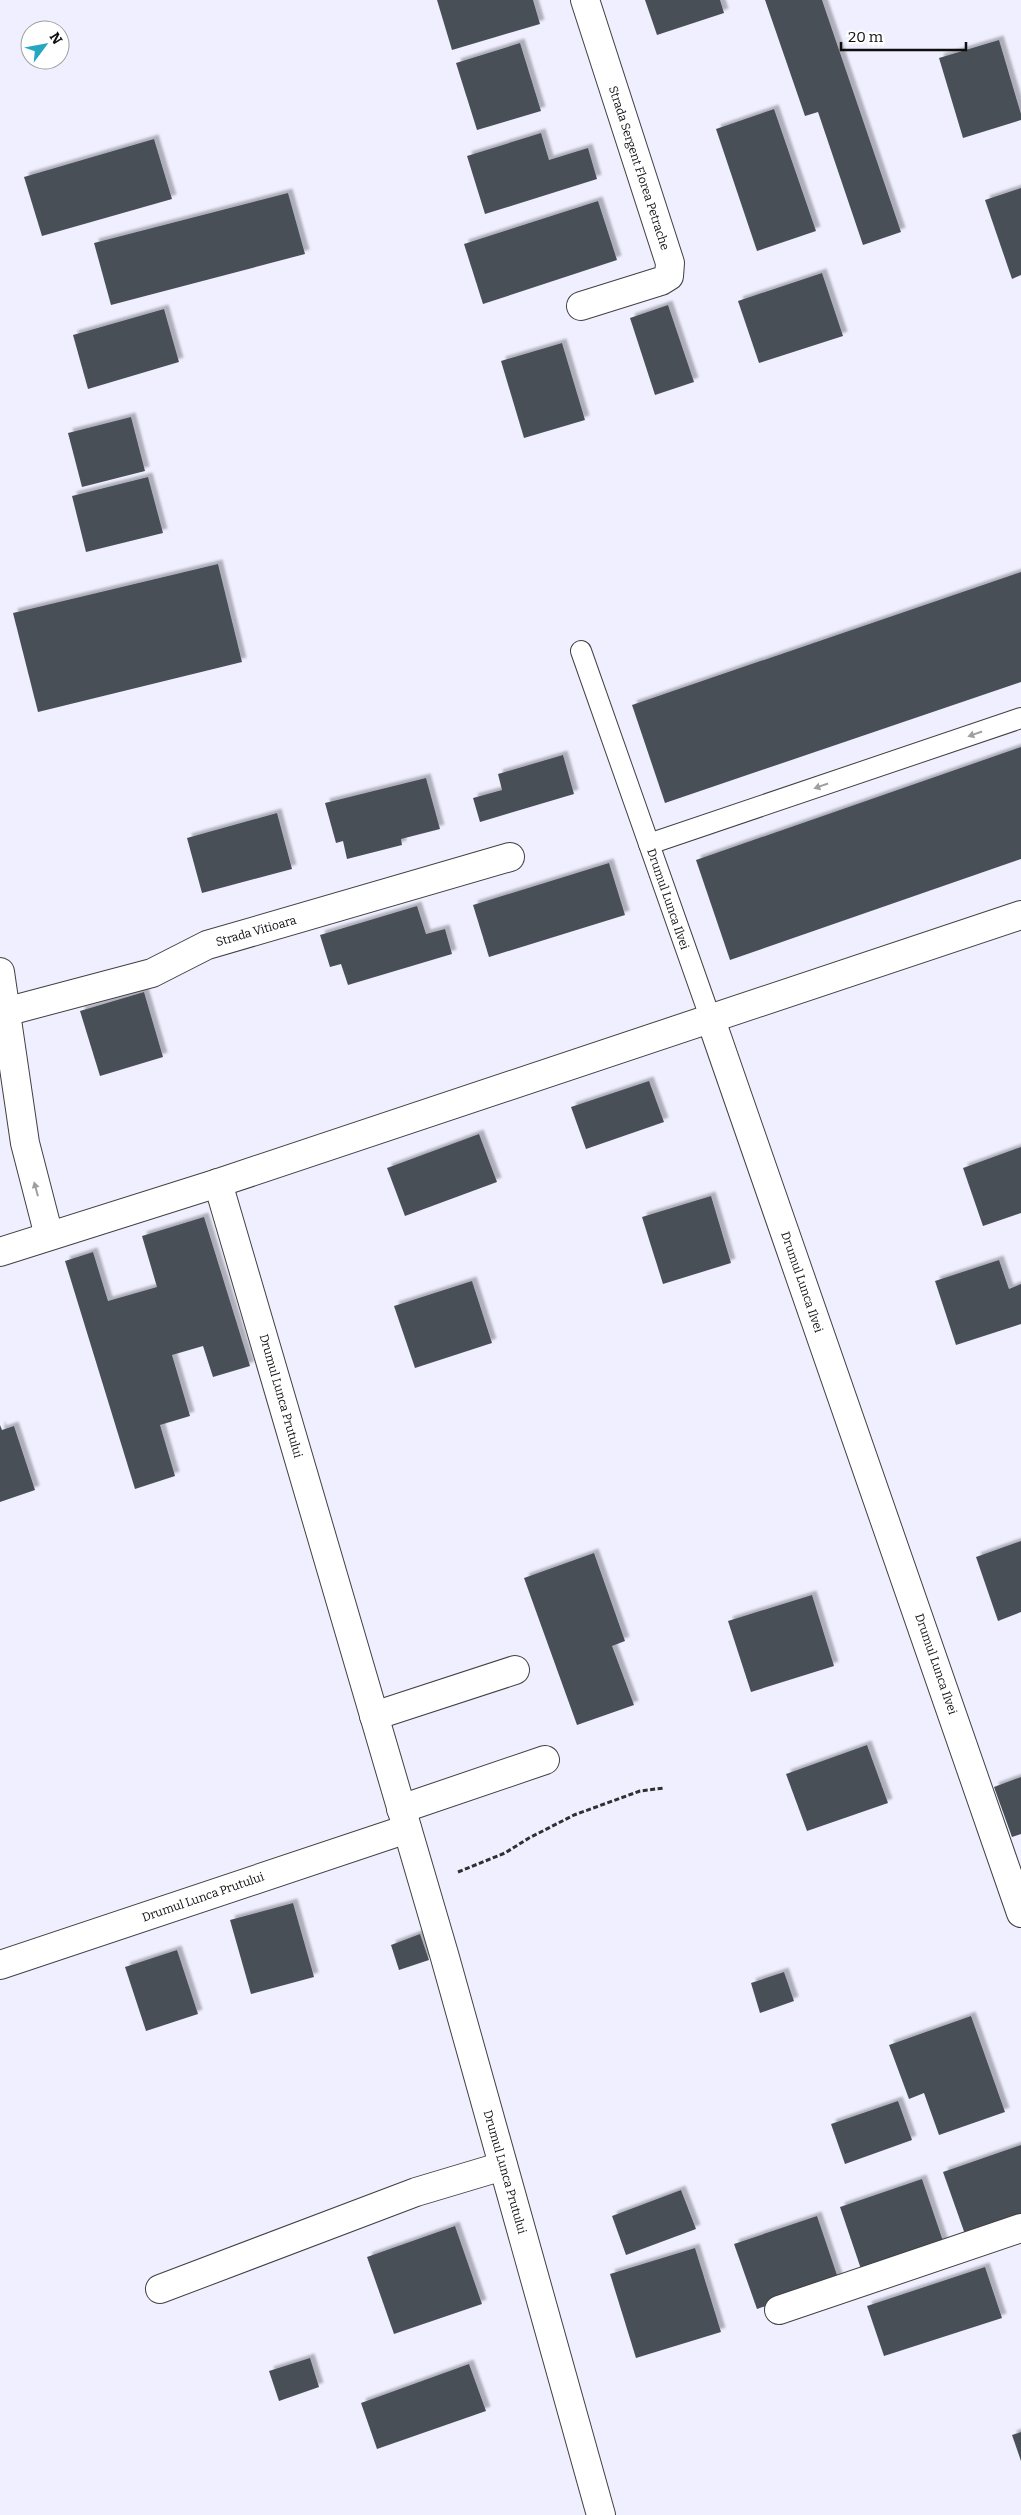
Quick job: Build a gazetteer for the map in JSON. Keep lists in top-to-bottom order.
{
  "streets": {
    "street": [
      "Strada Sergent Florea Petrache",
      "Drumul Lunca Ilvei",
      "Strada Vitioara",
      "Drumul Lunca Prutului"
    ]
  },
  "scale_bar": "20 m",
  "north": "top right"
}
